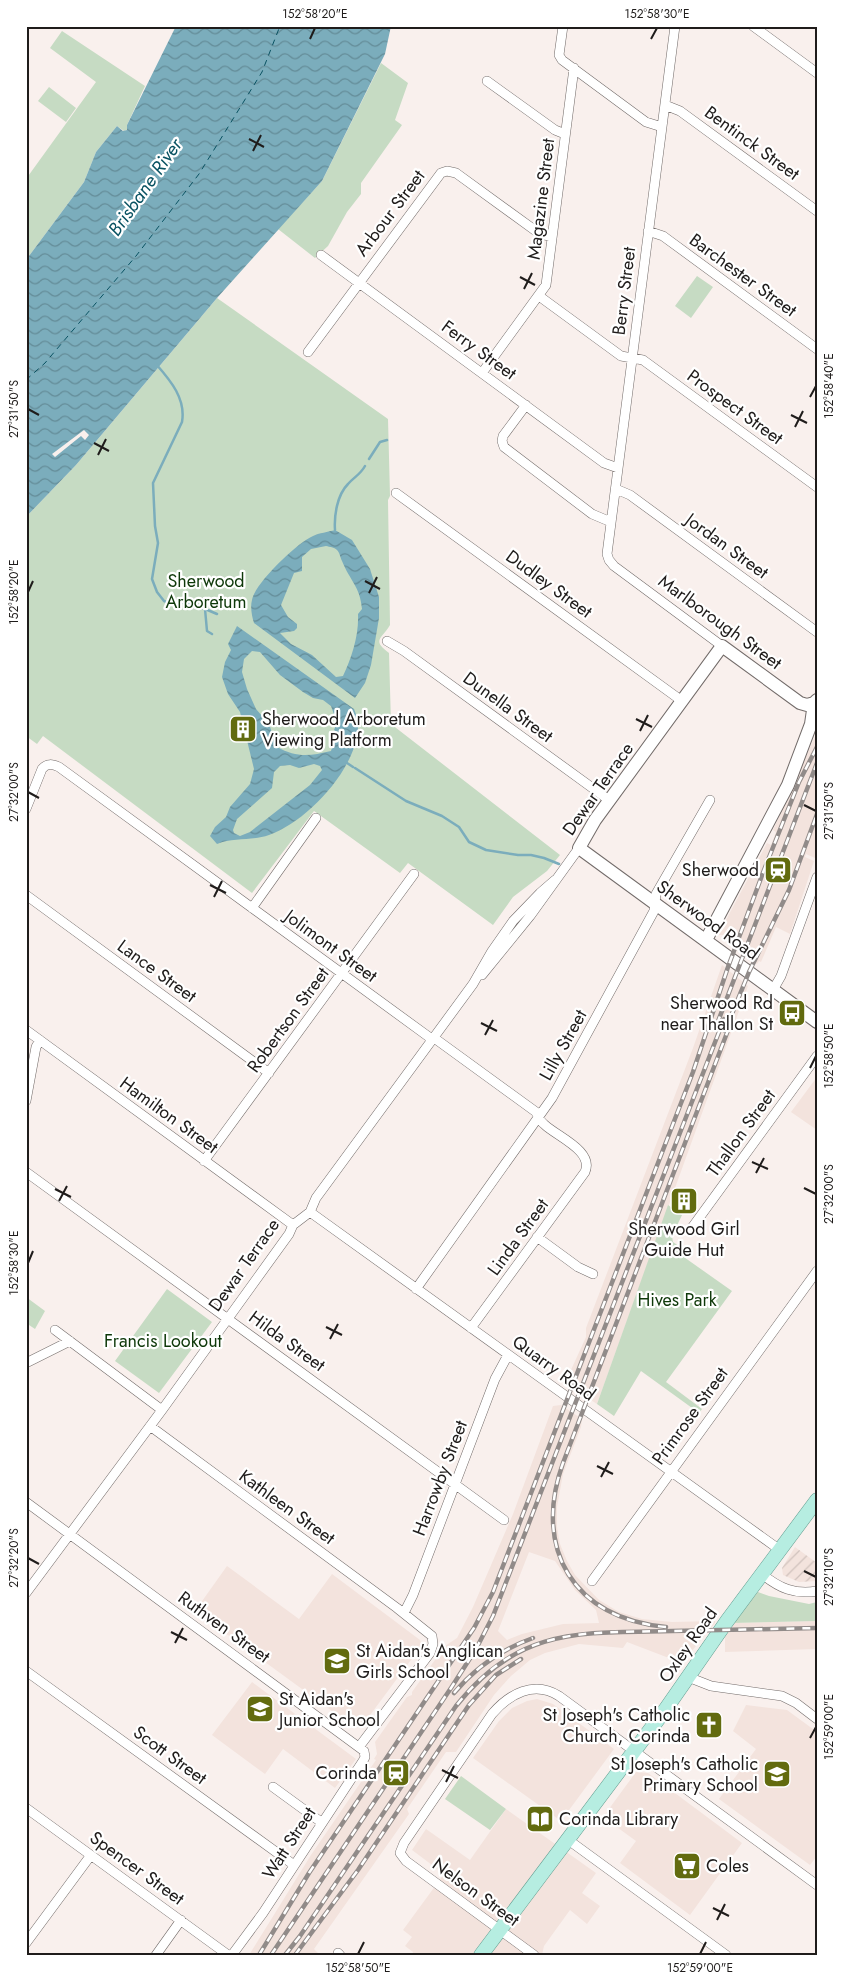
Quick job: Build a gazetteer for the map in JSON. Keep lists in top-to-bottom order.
{
  "streets": {
    "main road": ["Oxley Road"],
    "street": [
      "Bentinck Street",
      "Magazine Street",
      "Arbour Street",
      "Barchester Street",
      "Berry Street",
      "Ferry Street",
      "Prospect Street",
      "Jordan Street",
      "Dudley Street",
      "Marlborough Street",
      "Dunella Street",
      "Dewar Terrace",
      "Sherwood Road",
      "Jolimont Street",
      "Lance Street",
      "Robertson Street",
      "Lilly Street",
      "Hamilton Street",
      "Thallon Street",
      "Linda Street",
      "Hilda Street",
      "Quarry Road",
      "Primrose Street",
      "Harrowby Street",
      "Kathleen Street",
      "Ruthven Street",
      "Scott Street",
      "Watt Street",
      "Spencer Street",
      "Nelson Street"
    ]
  },
  "crossings": [
    ["Bentinck Street", "Berry Street"],
    ["Magazine Street", "Arbour Street"],
    ["Magazine Street", "Ferry Street"],
    ["Magazine Street", "Prospect Street"],
    ["Arbour Street", "Ferry Street"],
    ["Barchester Street", "Berry Street"],
    ["Berry Street", "Ferry Street"],
    ["Berry Street", "Prospect Street"],
    ["Berry Street", "Jordan Street"],
    ["Berry Street", "Marlborough Street"],
    ["Dudley Street", "Dewar Terrace"],
    ["Marlborough Street", "Dewar Terrace"],
    ["Dunella Street", "Dewar Terrace"],
    ["Dewar Terrace", "Sherwood Road"],
    ["Dewar Terrace", "Jolimont Street"],
    ["Dewar Terrace", "Hamilton Street"],
    ["Dewar Terrace", "Hilda Street"],
    ["Dewar Terrace", "Quarry Road"],
    ["Dewar Terrace", "Kathleen Street"],
    ["Dewar Terrace", "Ruthven Street"],
    ["Sherwood Road", "Lilly Street"],
    ["Jolimont Street", "Robertson Street"],
    ["Jolimont Street", "Lilly Street"],
    ["Jolimont Street", "Linda Street"],
    ["Lance Street", "Robertson Street"],
    ["Robertson Street", "Hamilton Street"],
    ["Lilly Street", "Quarry Road"],
    ["Linda Street", "Quarry Road"],
    ["Hilda Street", "Harrowby Street"],
    ["Quarry Road", "Primrose Street"],
    ["Quarry Road", "Harrowby Street"],
    ["Quarry Road", "Oxley Road"],
    ["Harrowby Street", "Kathleen Street"],
    ["Kathleen Street", "Ruthven Street"],
    ["Kathleen Street", "Watt Street"],
    ["Ruthven Street", "Watt Street"],
    ["Oxley Road", "Nelson Street"],
    ["Scott Street", "Watt Street"]
  ],
  "water": ["Brisbane River"],
  "parks": ["Sherwood Arboretum", "Hives Park", "Francis Lookout"],
  "places": {
    "building": ["Sherwood Arboretum Viewing Platform", "Sherwood Girl Guide Hut"],
    "station": ["Sherwood", "Corinda"],
    "bus stop": ["Sherwood Rd near Thallon St"],
    "school or university": ["St Aidan's Anglican Girls School", "St Aidan's Junior School", "St Joseph's Catholic Primary School"],
    "church": ["St Joseph's Catholic Church, Corinda"],
    "library": ["Corinda Library"],
    "supermarket": ["Coles"]
  },
  "coordinates": [
    "152°58'20\"E",
    "152°58'30\"E",
    "152°58'40\"E",
    "27°31'50\"S",
    "27°32'00\"S",
    "152°58'50\"E",
    "27°32'20\"S",
    "27°32'10\"S",
    "152°59'00\"E"
  ]
}
